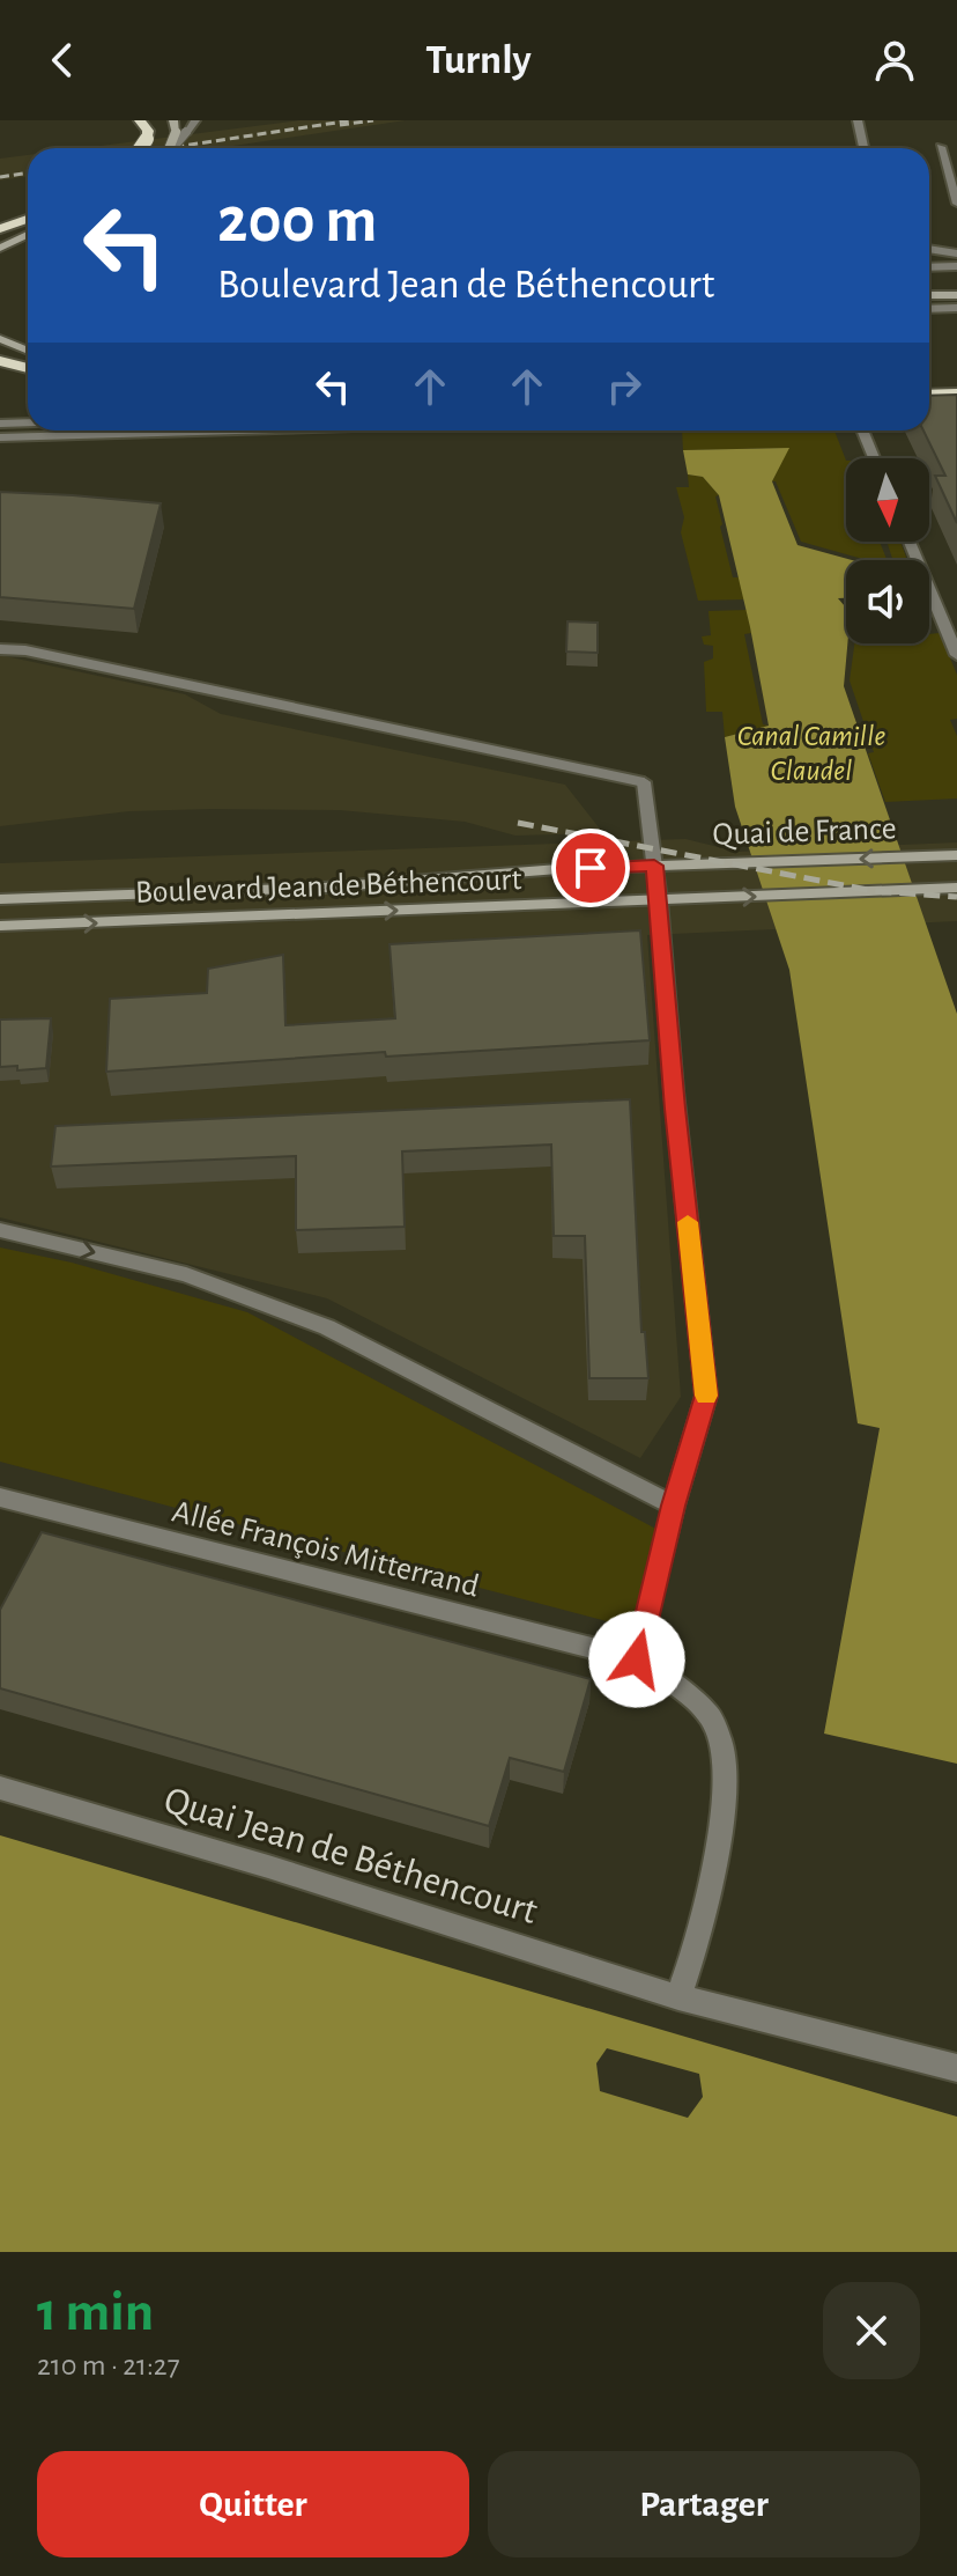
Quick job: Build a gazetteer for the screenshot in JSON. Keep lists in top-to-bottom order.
{
  "streets": {
    "main road": ["Quai de France", "Boulevard Jean de Béthencourt"],
    "street": ["Allée François Mitterrand", "Quai Jean de Béthencourt"]
  },
  "crossings": [
    ["Quai de France", "Boulevard Jean de Béthencourt"]
  ],
  "water": ["Canal Camille Claudel"],
  "north": "bottom",
  "page": {
    "header": "Turnly",
    "turn": ["200 m", "Boulevard Jean de Béthencourt"],
    "heading": ["1 min", "210 m · 21:27"],
    "buttons": ["Quitter", "Partager"]
  }
}
